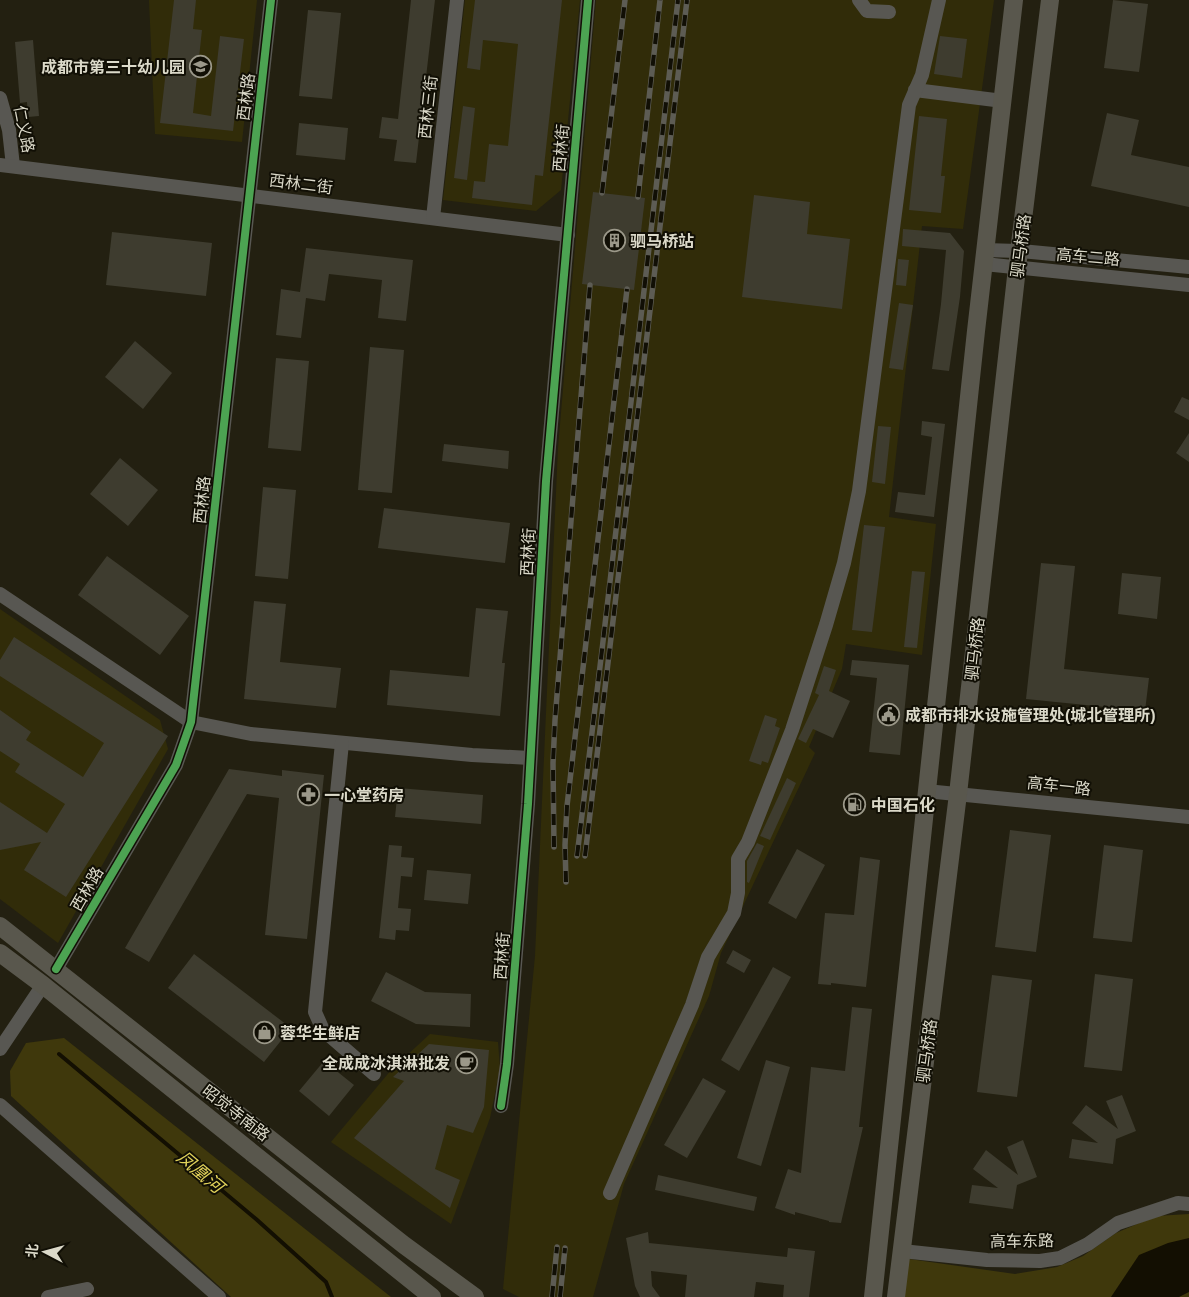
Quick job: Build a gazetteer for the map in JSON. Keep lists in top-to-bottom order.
{
  "streets": {
    "main road": ["驷马桥路", "昭觉寺南路"],
    "street": [
      "西林路",
      "西林三街",
      "仁义路",
      "西林街",
      "西林二街",
      "高车二路",
      "高车一路",
      "高车东路"
    ]
  },
  "crossings": [
    ["西林路", "西林二街"],
    ["西林路", "昭觉寺南路"],
    ["西林三街", "西林二街"],
    ["仁义路", "西林二街"],
    ["西林街", "西林二街"],
    ["驷马桥路", "高车二路"],
    ["驷马桥路", "高车一路"],
    ["驷马桥路", "高车东路"]
  ],
  "water": ["凤凰河"],
  "places": {
    "school or university": ["成都市第三十幼儿园"],
    "building": ["驷马桥站"],
    "public building": ["成都市排水设施管理处(城北管理所)"],
    "pharmacy": ["一心堂药房"],
    "fuel station": ["中国石化"],
    "shop": ["蓉华生鲜店"],
    "cafe": ["全成成冰淇淋批发"]
  },
  "north": "left"
}
